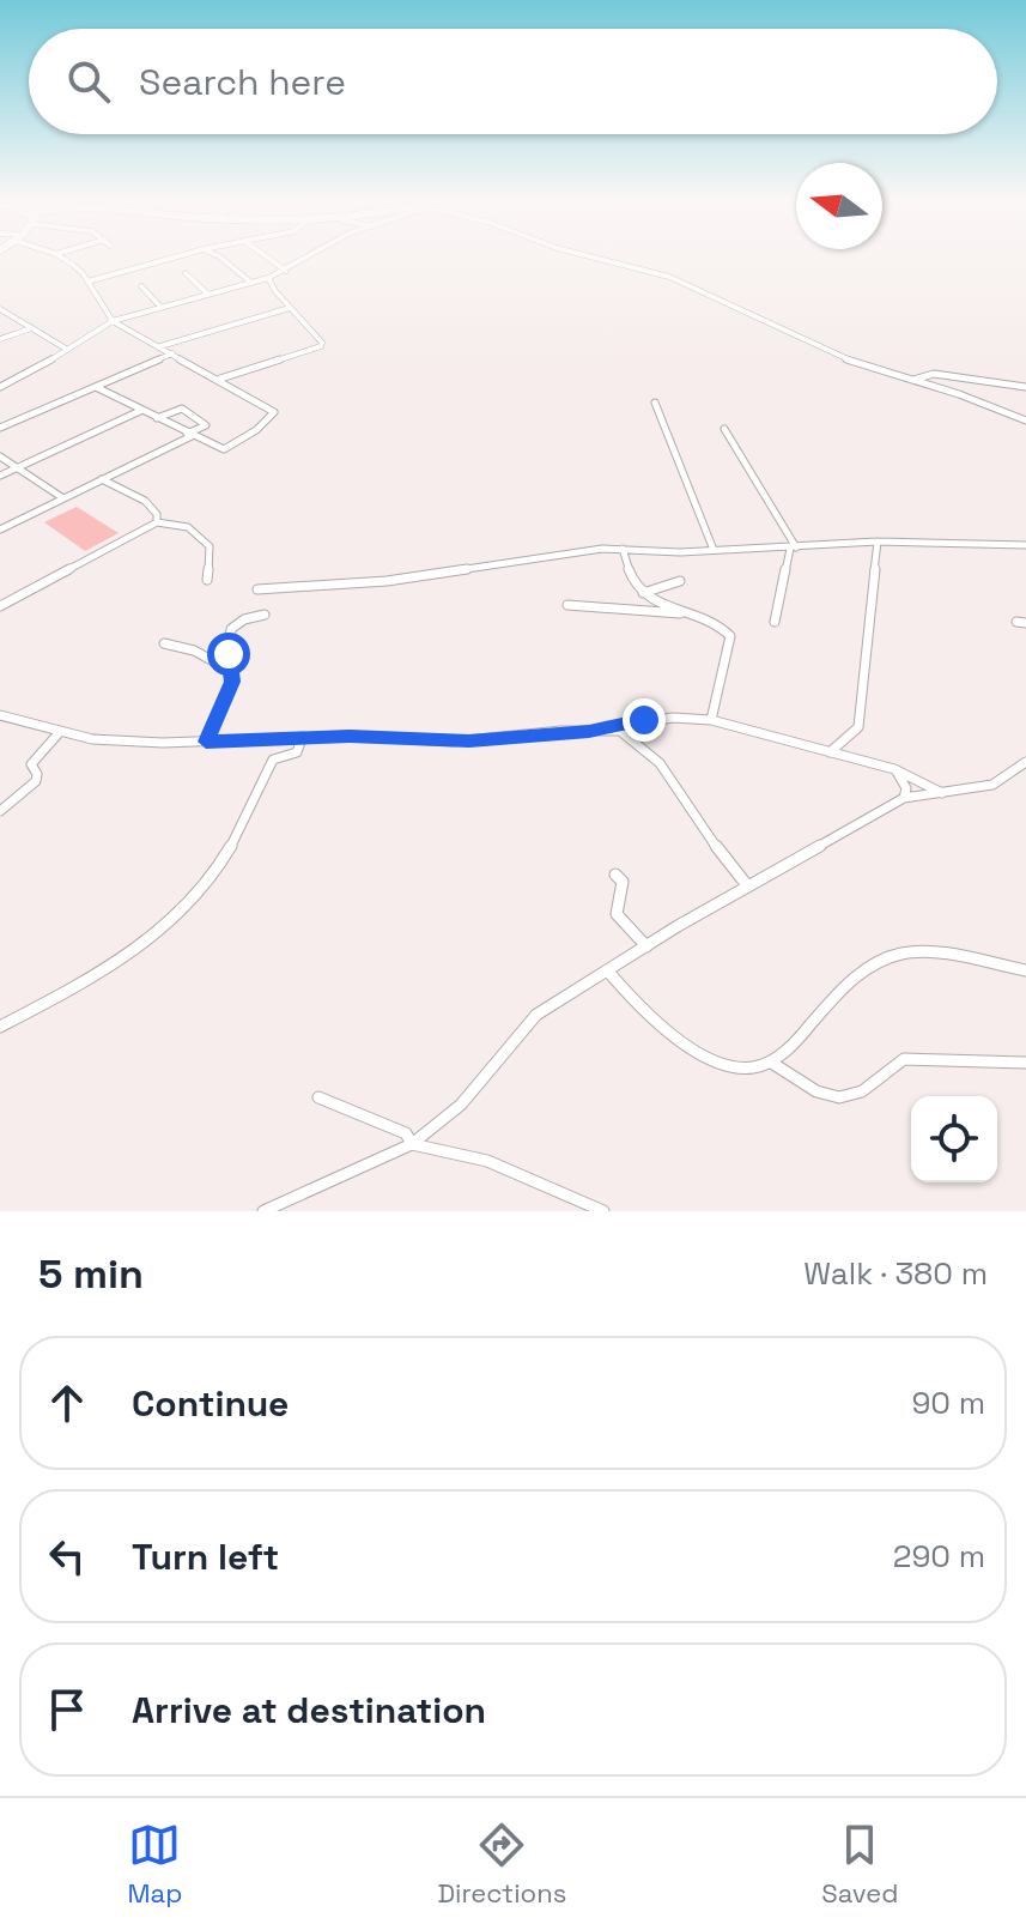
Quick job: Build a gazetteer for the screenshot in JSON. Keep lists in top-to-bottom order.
{
  "north": "left",
  "page": {
    "search": "Search here",
    "heading": ["5 min", "Walk · 380 m"],
    "list": [
      ["Continue", "90 m"],
      ["Turn left", "290 m"],
      "Arrive at destination"
    ],
    "nav": ["Map", "Directions", "Saved"]
  }
}
